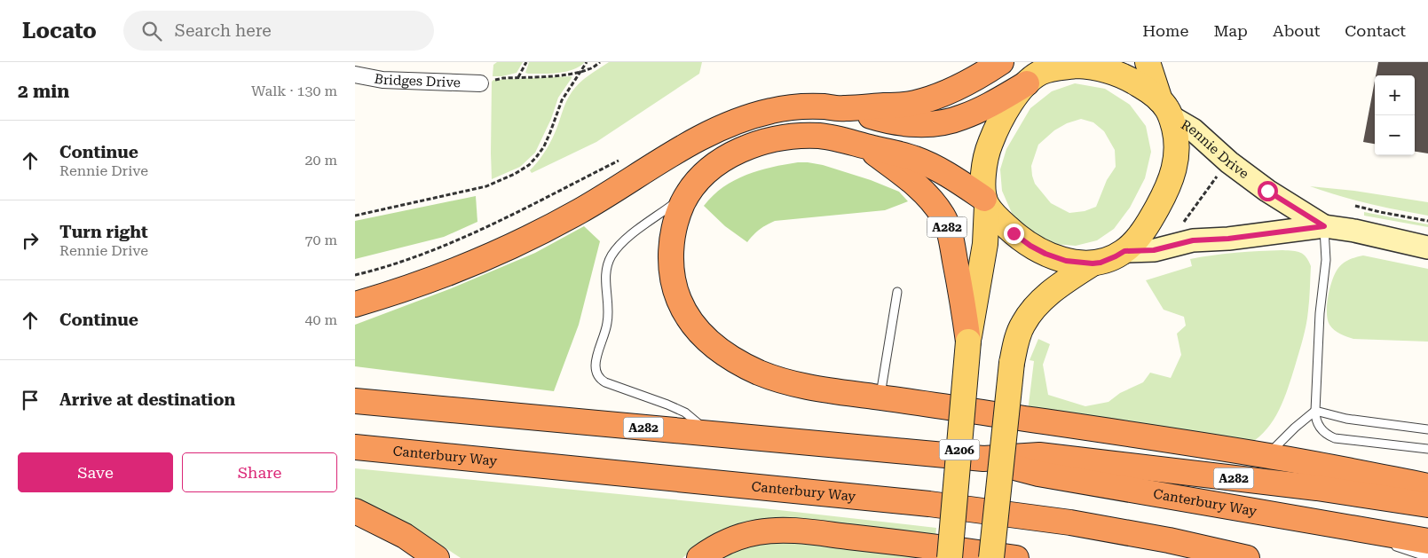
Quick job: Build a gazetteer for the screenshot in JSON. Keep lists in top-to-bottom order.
{
  "streets": {
    "highway": ["A282", "Canterbury Way"],
    "main road": ["A206"],
    "street": ["Bridges Drive", "Rennie Drive"]
  },
  "crossings": [
    ["A282", "A206"]
  ],
  "page": {
    "header": "Locato",
    "search": "Search here",
    "nav": [
      "Home",
      "Map",
      "About",
      "Contact"
    ],
    "heading": ["2 min", "Walk · 130 m"],
    "map_buttons": ["+", "−"],
    "list": [
      ["Continue", "Rennie Drive", "20 m"],
      ["Turn right", "Rennie Drive", "70 m"],
      ["Continue", "40 m"],
      "Arrive at destination"
    ],
    "buttons": ["Save", "Share"]
  }
}
